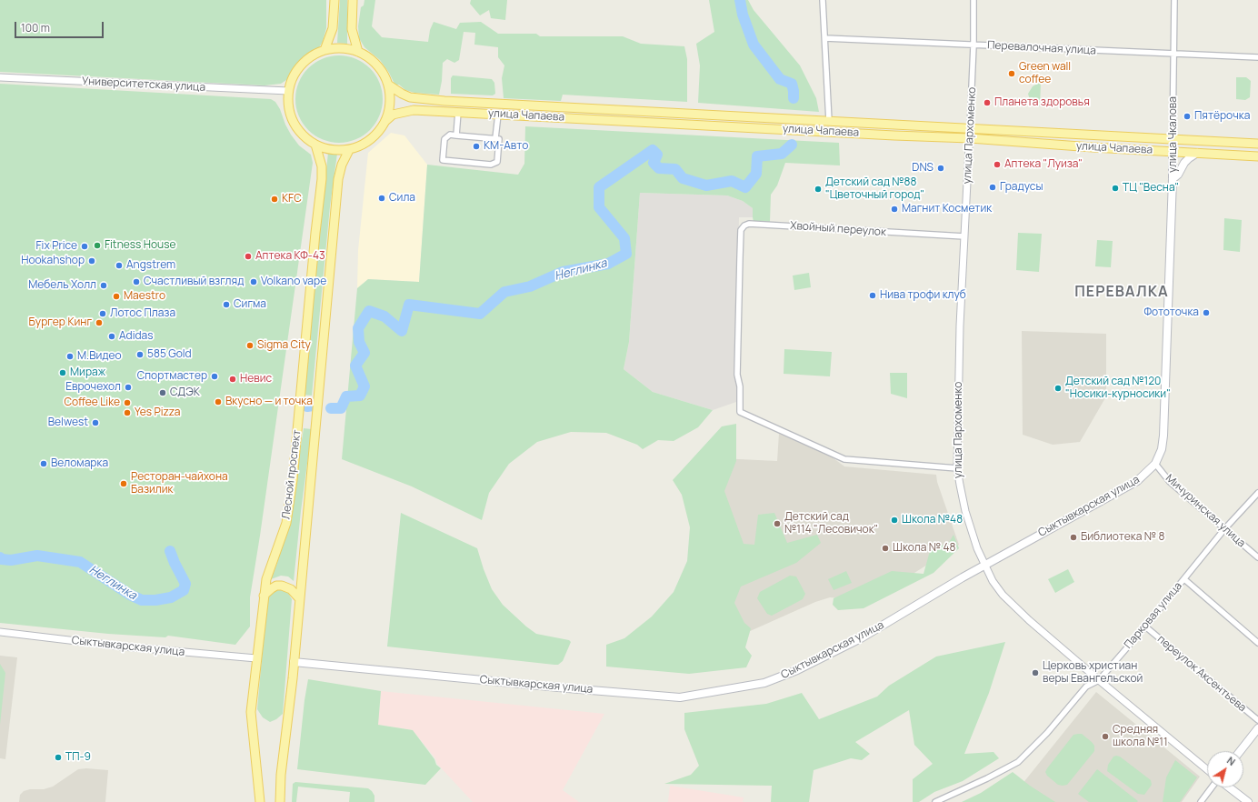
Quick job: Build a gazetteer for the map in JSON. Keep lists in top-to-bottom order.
{
  "streets": {
    "main road": [
      "улица Чапаева",
      "улица Чкалова",
      "Лесной проспект",
      "Сыктывкарская улица"
    ],
    "street": [
      "Перевалочная улица",
      "Университетская улица",
      "улица Пархоменко",
      "Хвойный переулок",
      "Мичуринская улица",
      "Парковая улица",
      "переулок Аксентьева"
    ]
  },
  "crossings": [
    ["Перевалочная улица", "улица Чкалова"],
    ["Перевалочная улица", "улица Пархоменко"],
    ["Университетская улица", "улица Чапаева"],
    ["Университетская улица", "Лесной проспект"],
    ["улица Чапаева", "улица Чкалова"],
    ["улица Чапаева", "улица Пархоменко"],
    ["улица Чапаева", "Лесной проспект"],
    ["улица Чкалова", "Сыктывкарская улица"],
    ["улица Чкалова", "Мичуринская улица"],
    ["улица Пархоменко", "Хвойный переулок"],
    ["улица Пархоменко", "Сыктывкарская улица"],
    ["улица Пархоменко", "Парковая улица"],
    ["Лесной проспект", "Сыктывкарская улица"],
    ["Сыктывкарская улица", "Мичуринская улица"],
    ["Мичуринская улица", "Парковая улица"],
    ["Парковая улица", "переулок Аксентьева"]
  ],
  "districts": ["ПЕРЕВАЛКА"],
  "water": ["Неглинка"],
  "places": [
    "Green wall coffee",
    "Планета здоровья",
    "Пятёрочка",
    "КМ-Авто",
    "Аптека \"Луиза\"",
    "DNS",
    "Градусы",
    "ТЦ \"Весна\"",
    "Детский сад №88 \"Цветочный город\"",
    "Сила",
    "KFC",
    "Магнит Косметик",
    "Fitness House",
    "Fix Price",
    "Аптека КФ-43",
    "Hookahshop",
    "Angstrem",
    "Счастливый взгляд",
    "Volkano vape",
    "Мебель Холл",
    "Нива трофи клуб",
    "Maestro",
    "Сигма",
    "Фототочка",
    "Лотос Плаза",
    "Бургер Кинг",
    "Adidas",
    "Sigma City",
    "585 Gold",
    "М.Видео",
    "Мираж",
    "Спортмастер",
    "Невис",
    "Еврочехол",
    "Детский сад №120 \"Носики-курносики\"",
    "СДЭК",
    "Вкусно — и точка",
    "Coffee Like",
    "Yes Pizza",
    "Belwest",
    "Веломарка",
    "Ресторан-чайхона Базилик",
    "Школа №48",
    "Детский сад №114 \"Лесовичок\"",
    "Библиотека № 8",
    "Школа № 48",
    "Церковь христиан веры Евангельской",
    "Средняя школа №11",
    "ТП-9"
  ],
  "scale_bar": "100 m",
  "north": "top right"
}
